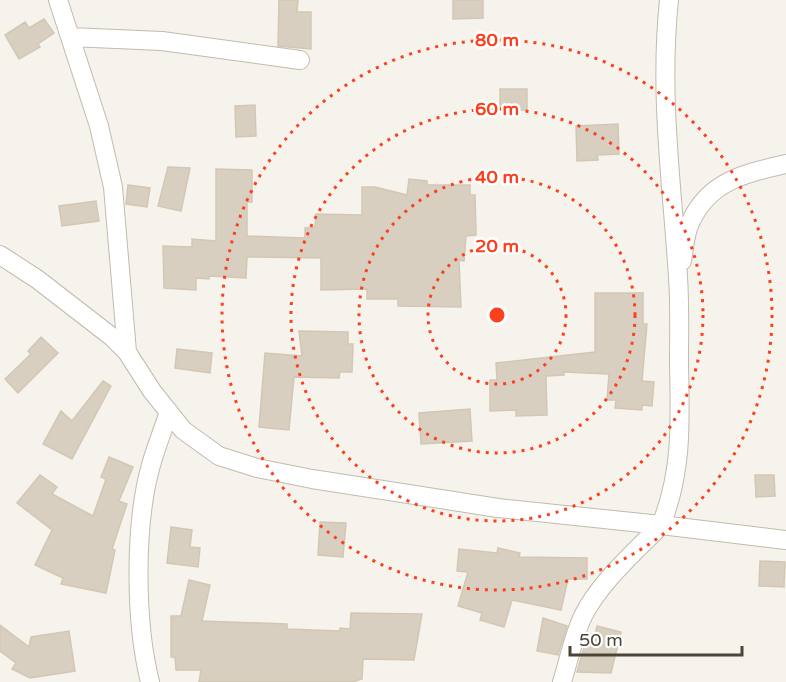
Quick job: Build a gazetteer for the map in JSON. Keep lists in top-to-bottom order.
{
  "scale_bar": "50 m",
  "rings": [
    "80 m",
    "60 m",
    "40 m",
    "20 m"
  ]
}
